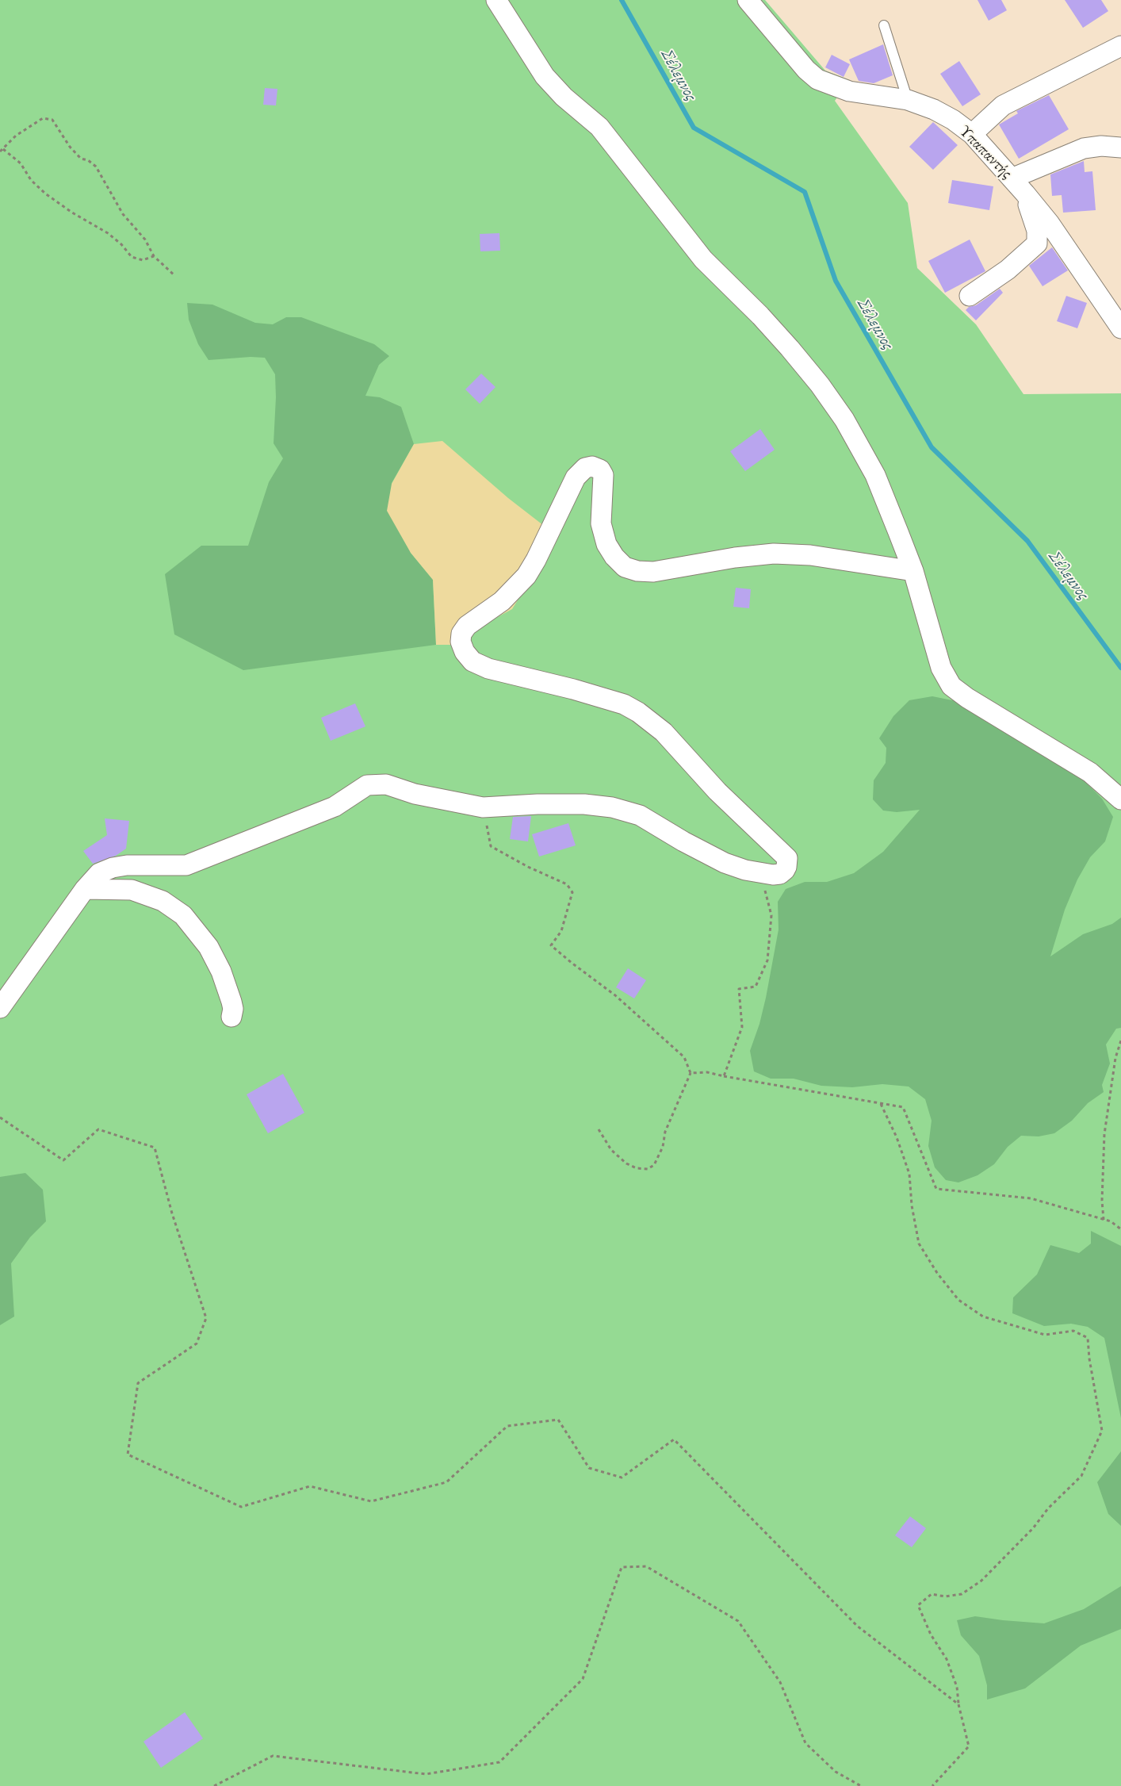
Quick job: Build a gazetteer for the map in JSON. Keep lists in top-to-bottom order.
{
  "streets": {
    "street": ["Υπαπαντής"]
  },
  "water": ["Σέλεμνος"]
}
